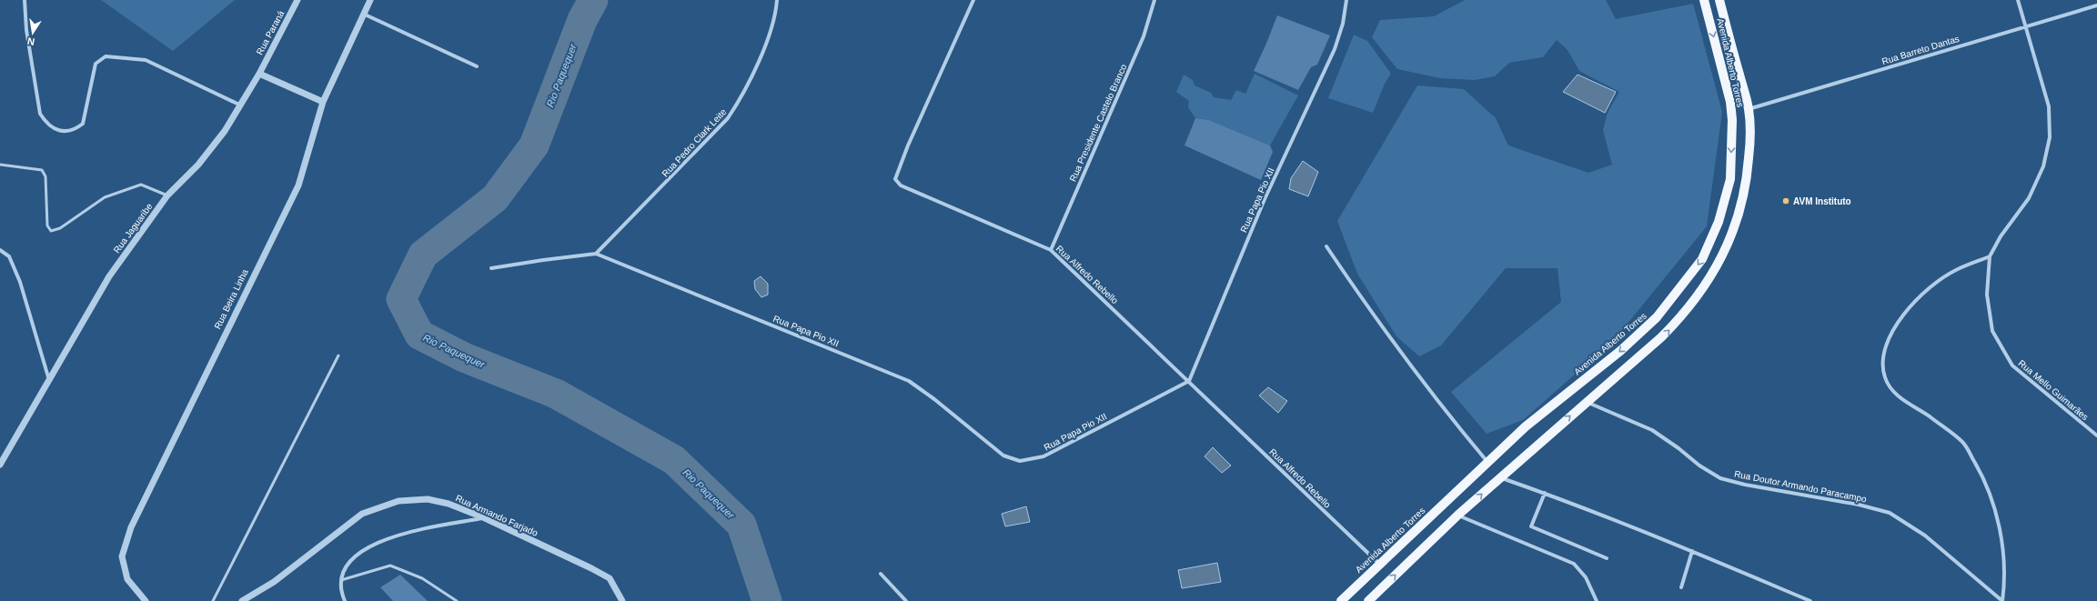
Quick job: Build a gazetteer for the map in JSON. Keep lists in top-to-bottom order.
{
  "streets": {
    "main road": ["Avenida Alberto Torres"],
    "street": [
      "Rua Paraná",
      "Rua Barreto Dantas",
      "Rua Presidente Castelo Branco",
      "Rua Pedro Clark Leite",
      "Rua Papa Pio XII",
      "Rua Jaguaribe",
      "Rua Alfredo Rebello",
      "Rua Beira Linha",
      "Rua Mello Guimarães",
      "Rua Doutor Armando Paracampo",
      "Rua Armando Farjado"
    ]
  },
  "crossings": [
    ["Rua Paraná", "Rua Jaguaribe"],
    ["Rua Barreto Dantas", "Avenida Alberto Torres"],
    ["Rua Barreto Dantas", "Rua Mello Guimarães"],
    ["Avenida Alberto Torres", "Rua Alfredo Rebello"],
    ["Avenida Alberto Torres", "Rua Doutor Armando Paracampo"],
    ["Rua Presidente Castelo Branco", "Rua Alfredo Rebello"],
    ["Rua Pedro Clark Leite", "Rua Papa Pio XII"],
    ["Rua Papa Pio XII", "Rua Alfredo Rebello"]
  ],
  "water": ["Rio Paquequer"],
  "places": ["AVM Instituto"],
  "north": "bottom"
}
